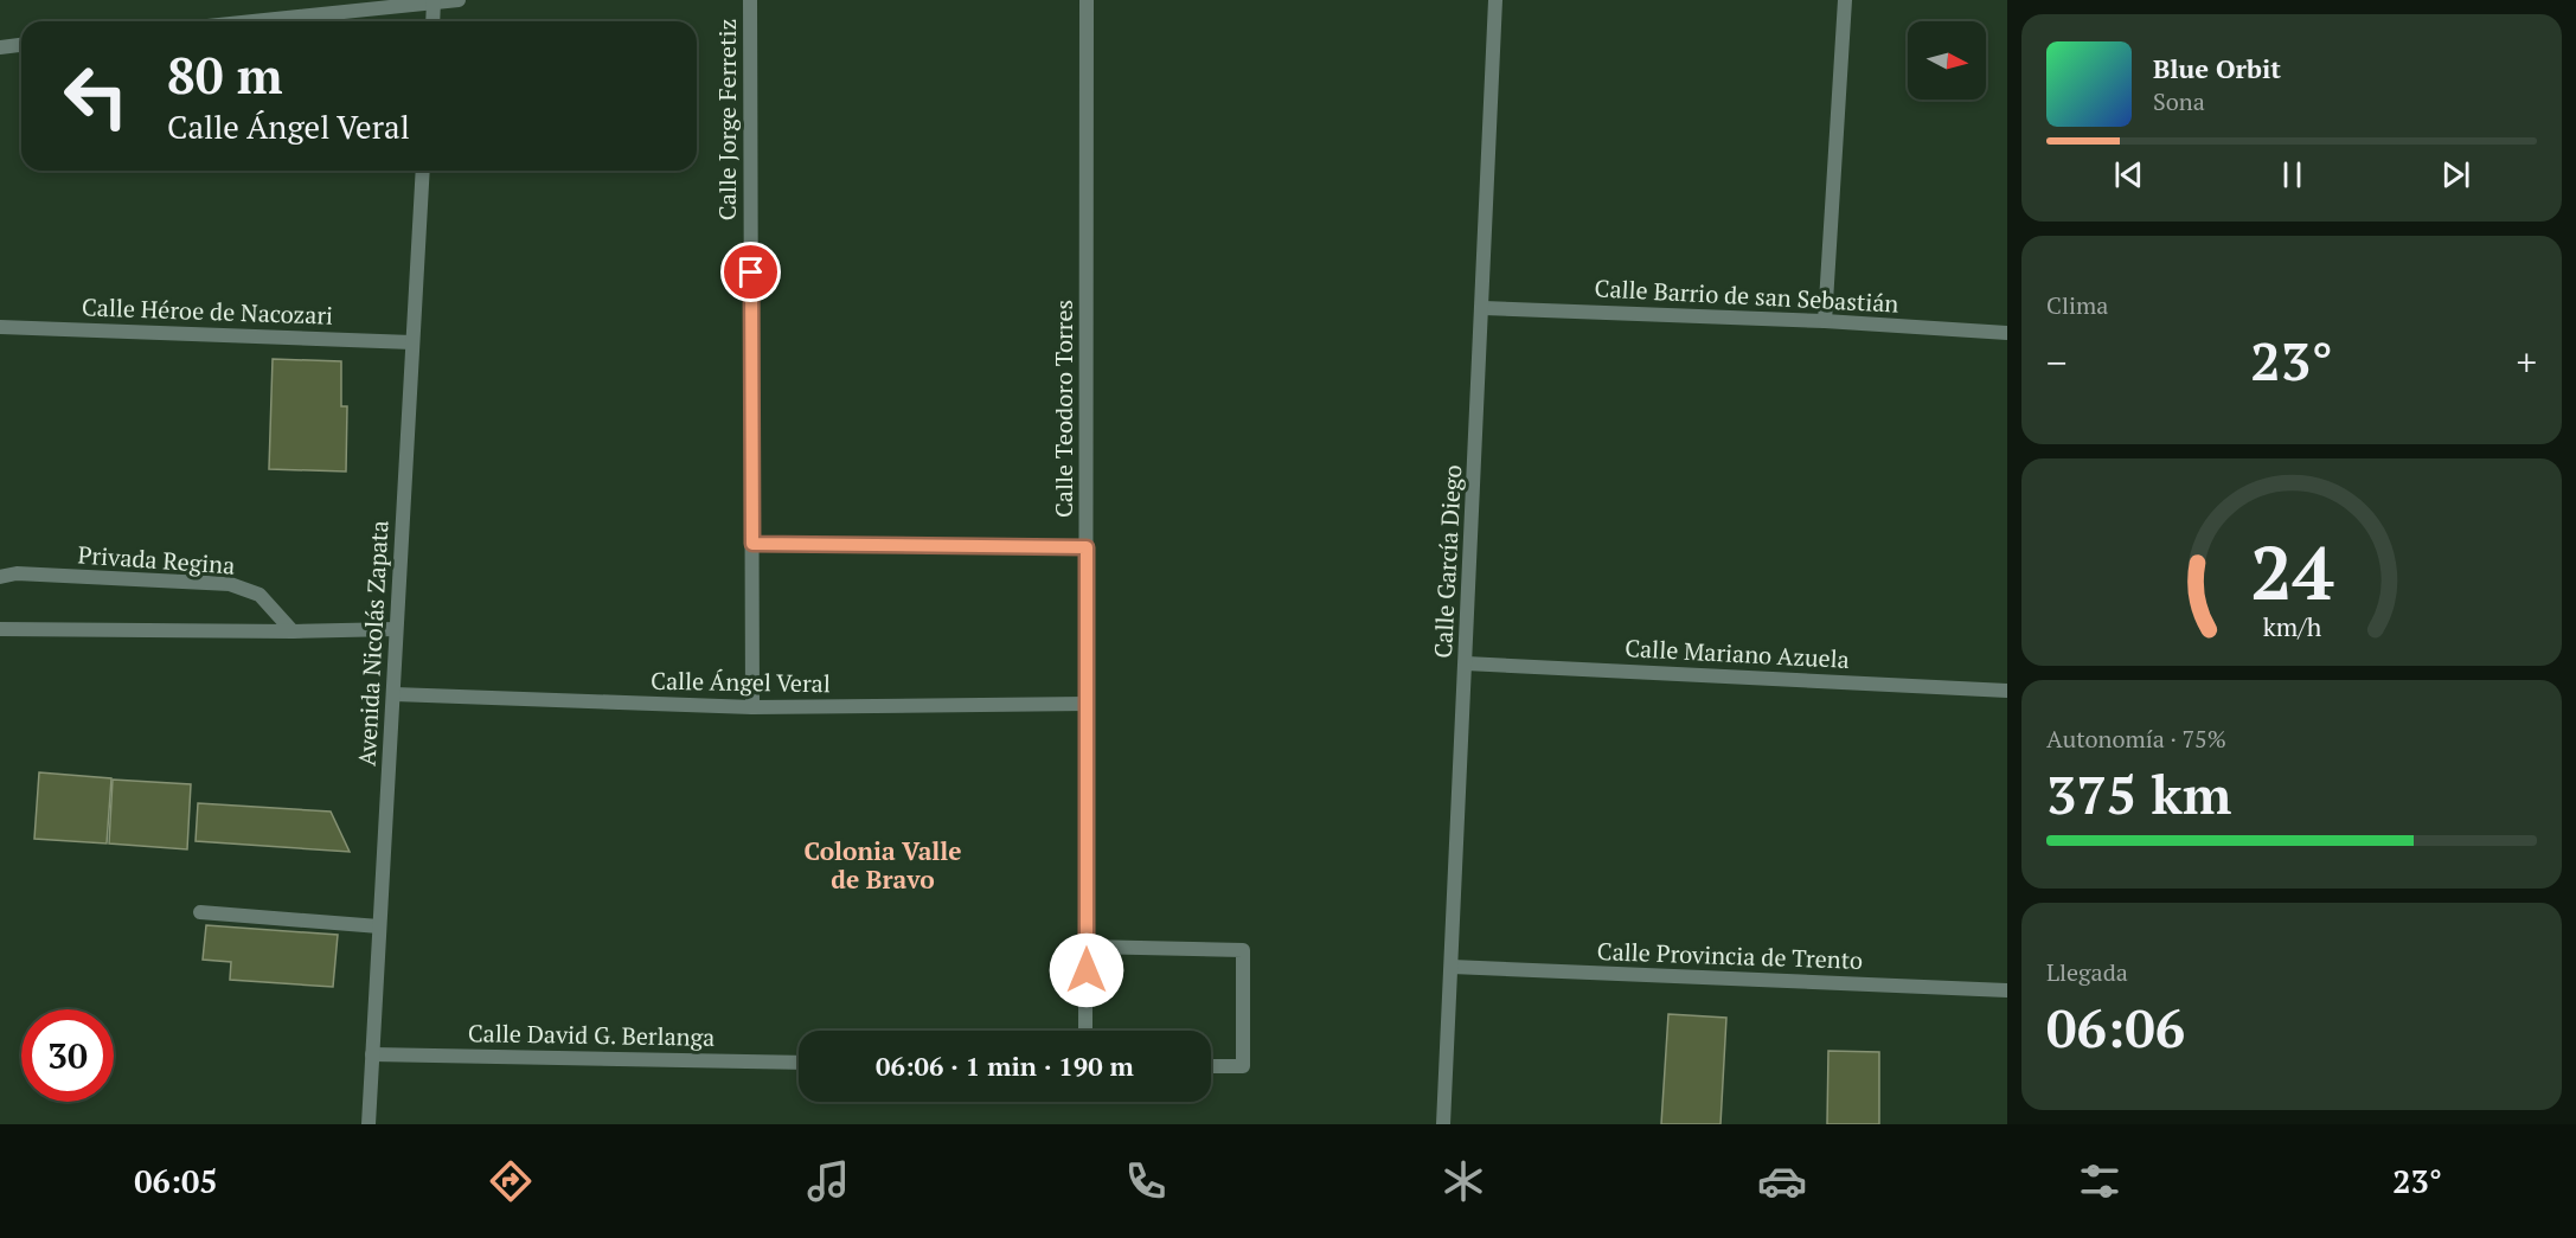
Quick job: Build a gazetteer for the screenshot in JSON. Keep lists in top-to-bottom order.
{
  "streets": {
    "street": [
      "Calle Jorge Ferretiz",
      "Calle Barrio de san Sebastián",
      "Calle Héroe de Nacozari",
      "Calle Teodoro Torres",
      "Privada Regina",
      "Calle García Diego",
      "Avenida Nicolás Zapata",
      "Calle Mariano Azuela",
      "Calle Ángel Veral",
      "Calle Provincia de Trento",
      "Calle David G. Berlanga"
    ]
  },
  "crossings": [
    ["Calle Jorge Ferretiz", "Calle Ángel Veral"],
    ["Calle Barrio de san Sebastián", "Calle García Diego"],
    ["Calle Héroe de Nacozari", "Avenida Nicolás Zapata"],
    ["Calle Teodoro Torres", "Calle Ángel Veral"],
    ["Calle García Diego", "Calle Mariano Azuela"],
    ["Calle García Diego", "Calle Provincia de Trento"],
    ["Avenida Nicolás Zapata", "Calle Ángel Veral"],
    ["Avenida Nicolás Zapata", "Calle David G. Berlanga"]
  ],
  "districts": ["Colonia Valle de Bravo"],
  "north": "right",
  "page": {
    "turn": ["80 m", "Calle Ángel Veral"],
    "song": ["Blue Orbit", "Sona"],
    "tile": [
      "Clima",
      ["Autonomía · 75%", "375 km"],
      ["Llegada", "06:06"]
    ],
    "heat": ["−", "23°", "+"],
    "limit": "30",
    "trip": "06:06 · 1 min · 190 m",
    "tabs": ["06:05", "23°"],
    "gauge": ["24", "km/h"]
  }
}
